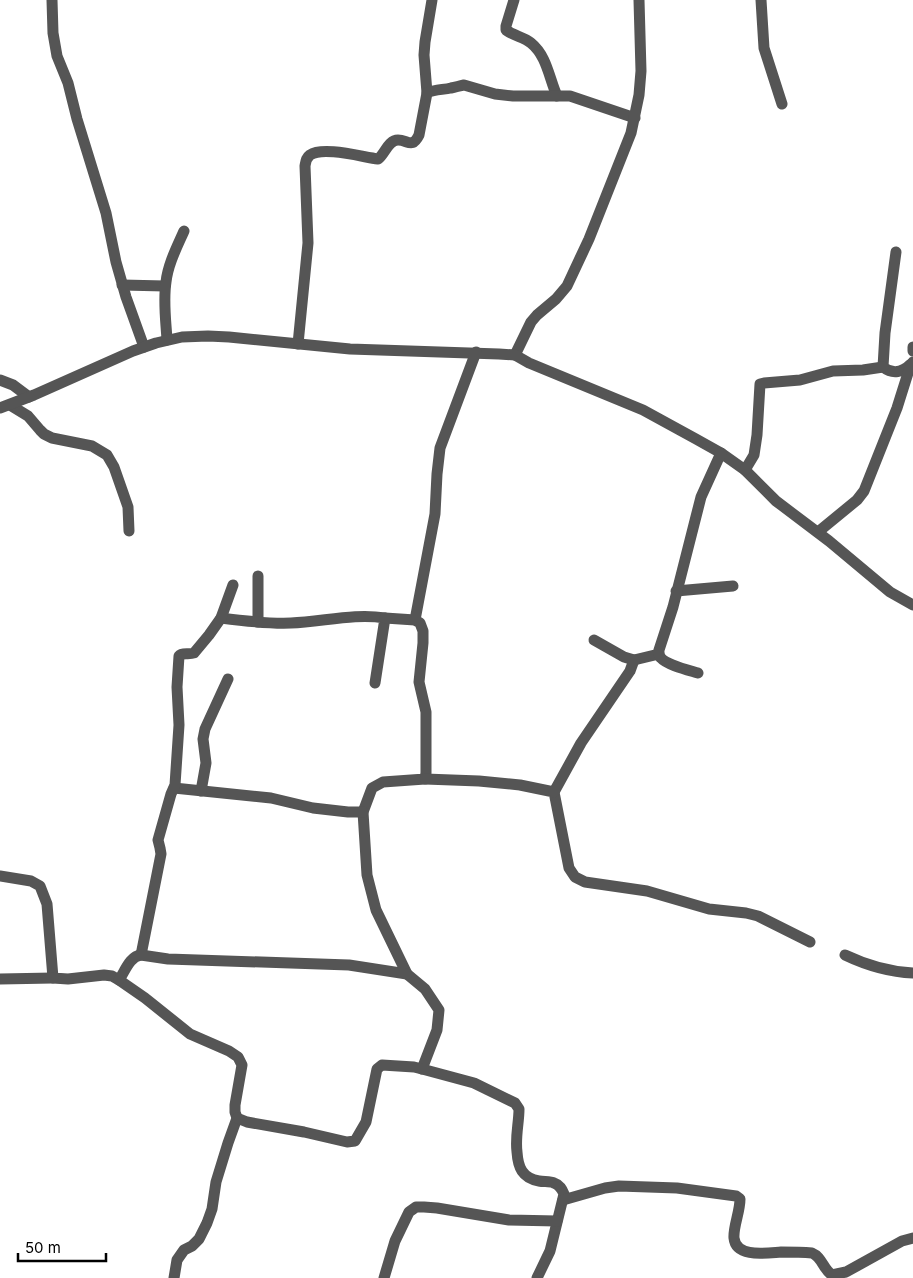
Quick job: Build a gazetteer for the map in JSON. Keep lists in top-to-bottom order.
{
  "scale_bar": "50 m"
}
